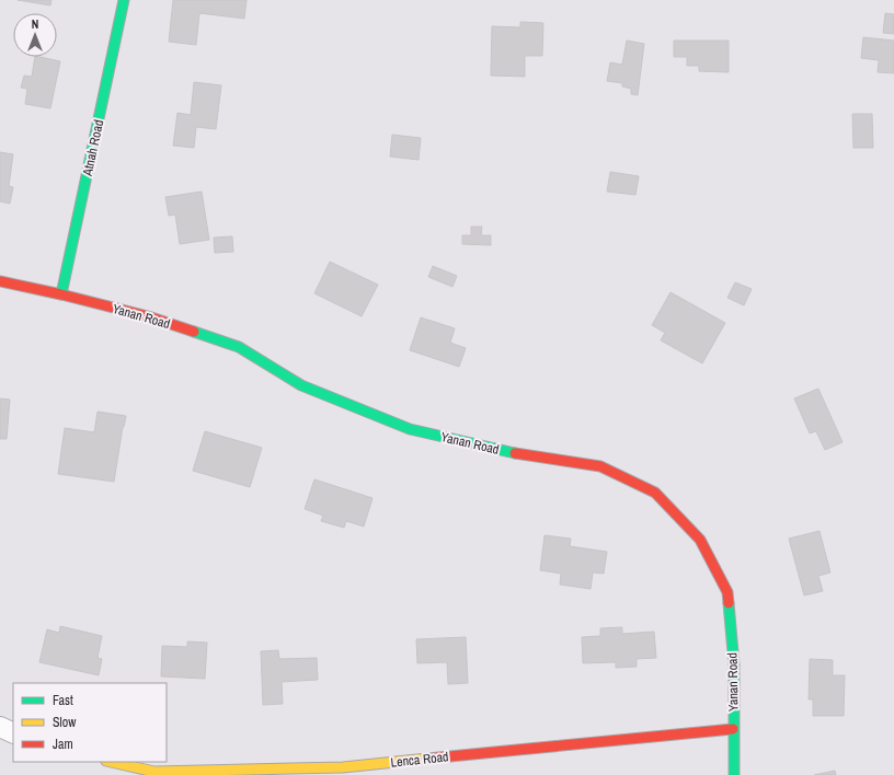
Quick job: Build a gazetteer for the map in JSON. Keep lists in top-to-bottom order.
{
  "streets": {
    "street": ["Atnah Road", "Yanan Road", "Lenca Road"]
  },
  "crossings": [
    ["Atnah Road", "Yanan Road"],
    ["Yanan Road", "Lenca Road"]
  ],
  "legend": ["Fast", "Slow", "Jam"],
  "north": "top"
}
